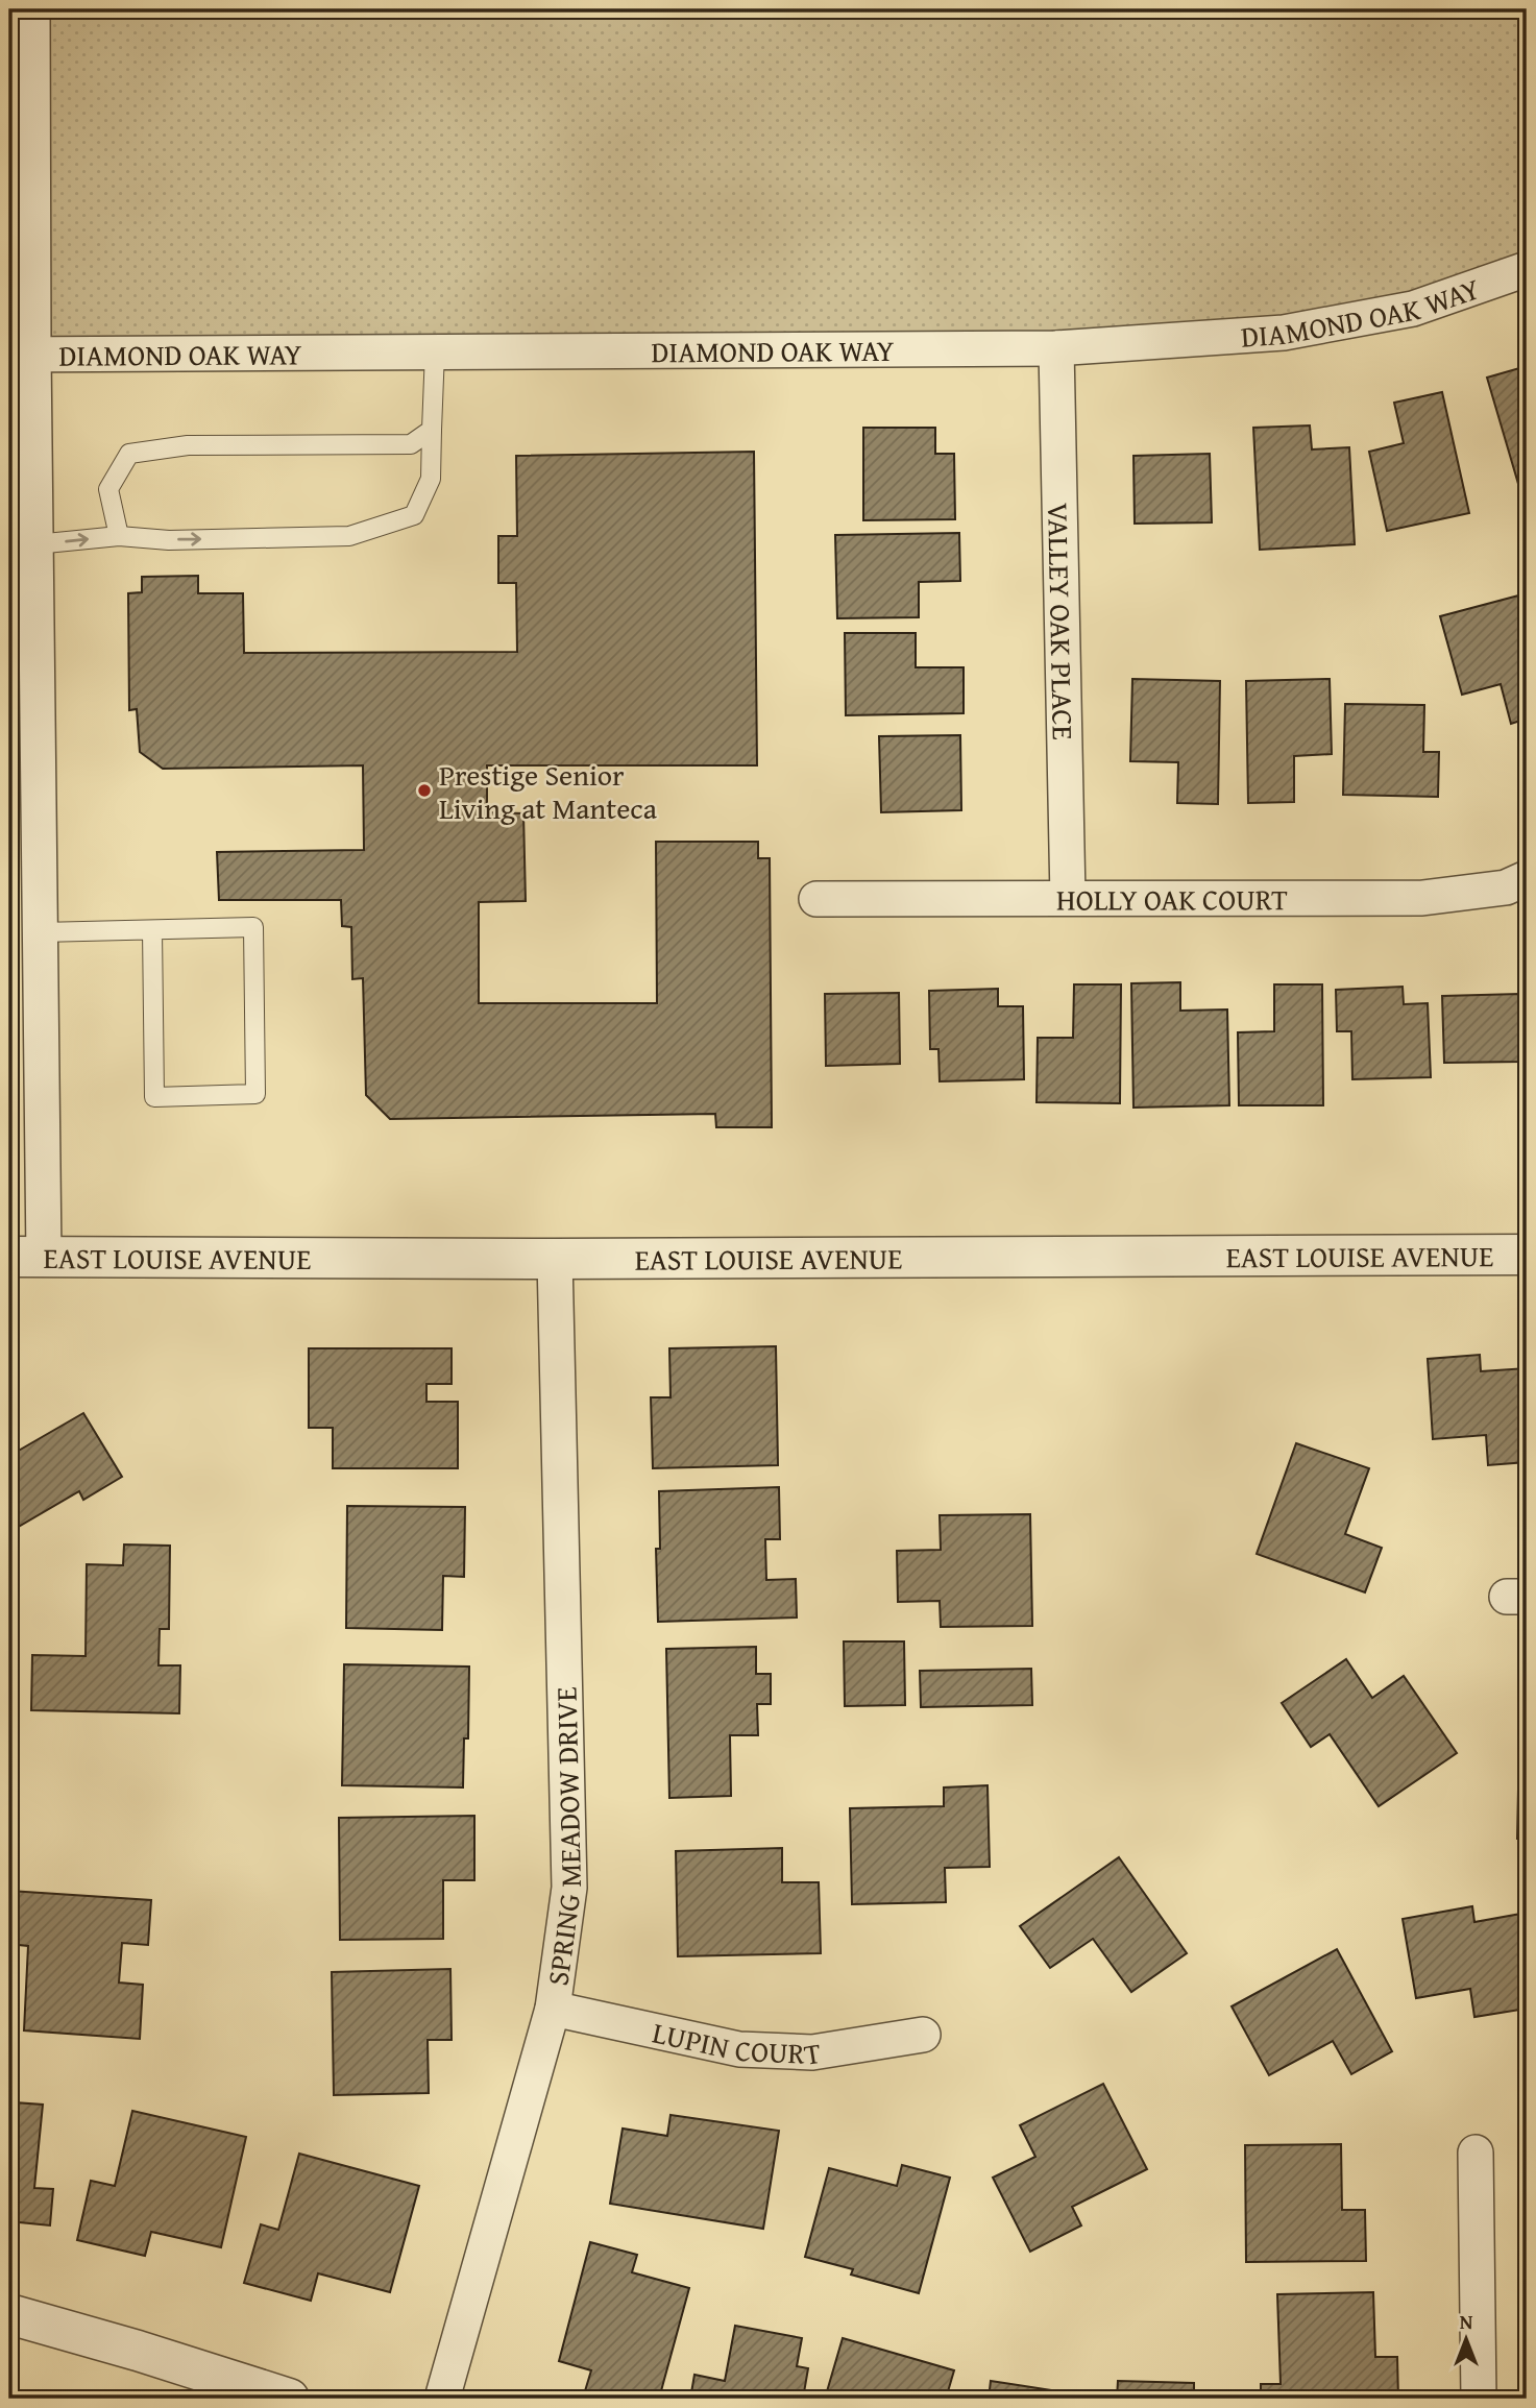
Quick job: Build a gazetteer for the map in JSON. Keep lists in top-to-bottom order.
{
  "streets": {
    "street": [
      "DIAMOND OAK WAY",
      "VALLEY OAK PLACE",
      "HOLLY OAK COURT",
      "EAST LOUISE AVENUE",
      "SPRING MEADOW DRIVE",
      "LUPIN COURT"
    ]
  },
  "crossings": [
    ["DIAMOND OAK WAY", "VALLEY OAK PLACE"],
    ["VALLEY OAK PLACE", "HOLLY OAK COURT"],
    ["EAST LOUISE AVENUE", "SPRING MEADOW DRIVE"],
    ["SPRING MEADOW DRIVE", "LUPIN COURT"]
  ],
  "places": ["Prestige Senior Living at Manteca"],
  "north": "top"
}
